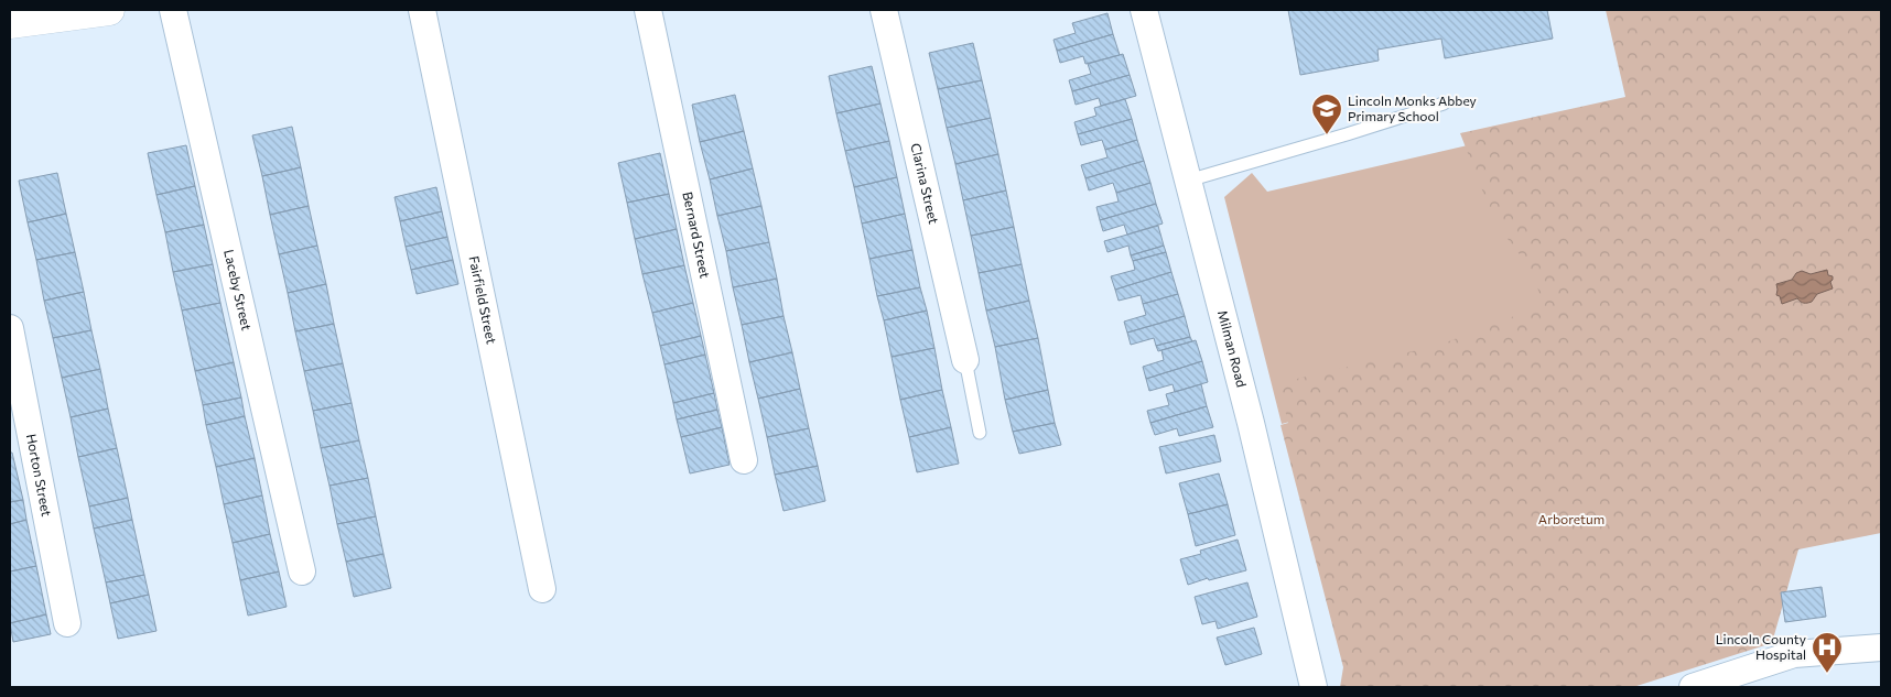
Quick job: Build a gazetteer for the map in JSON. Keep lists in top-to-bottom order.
{
  "streets": {
    "street": [
      "Clarina Street",
      "Bernard Street",
      "Laceby Street",
      "Fairfield Street",
      "Milman Road",
      "Horton Street"
    ]
  },
  "parks": ["Arboretum"],
  "places": {
    "school or university": ["Lincoln Monks Abbey Primary School"],
    "hospital": ["Lincoln County Hospital"]
  }
}
